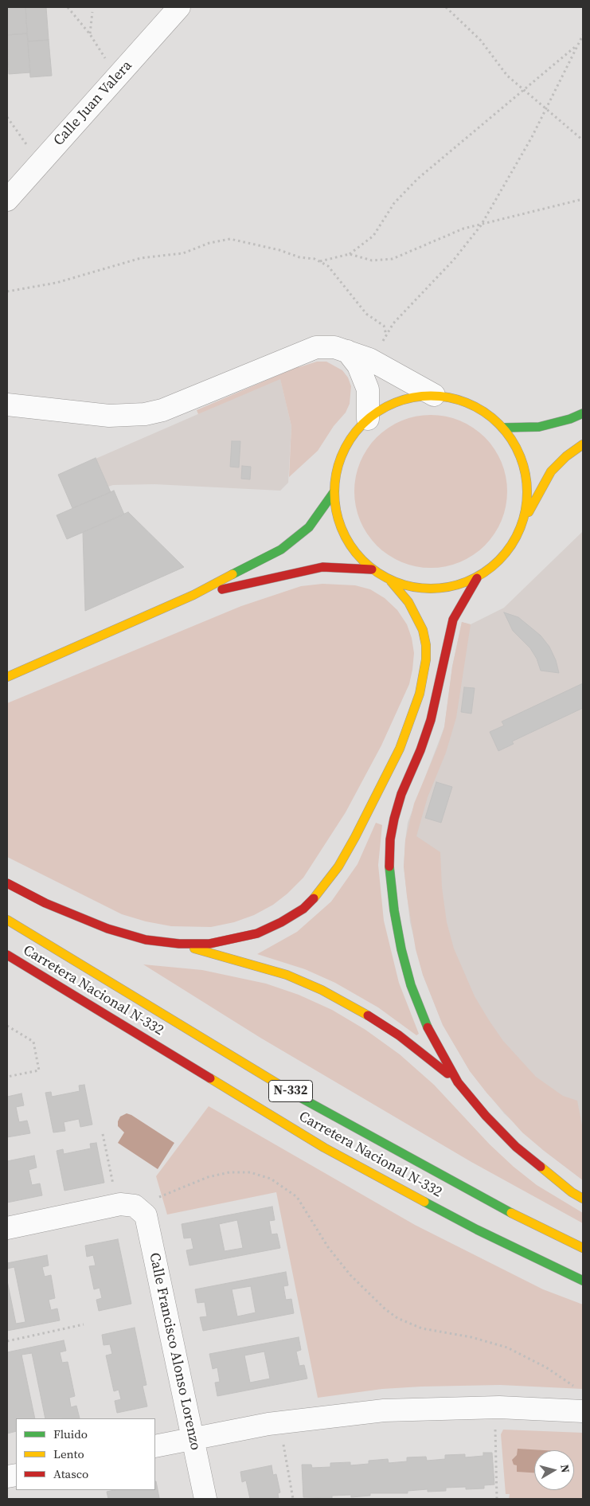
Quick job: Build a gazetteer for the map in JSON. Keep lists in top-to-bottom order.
{
  "streets": {
    "main road": ["Carretera Nacional N-332", "N-332"],
    "street": ["Calle Juan Valera", "Calle Francisco Alonso Lorenzo"]
  },
  "legend": ["Fluido", "Lento", "Atasco"],
  "north": "right"
}
